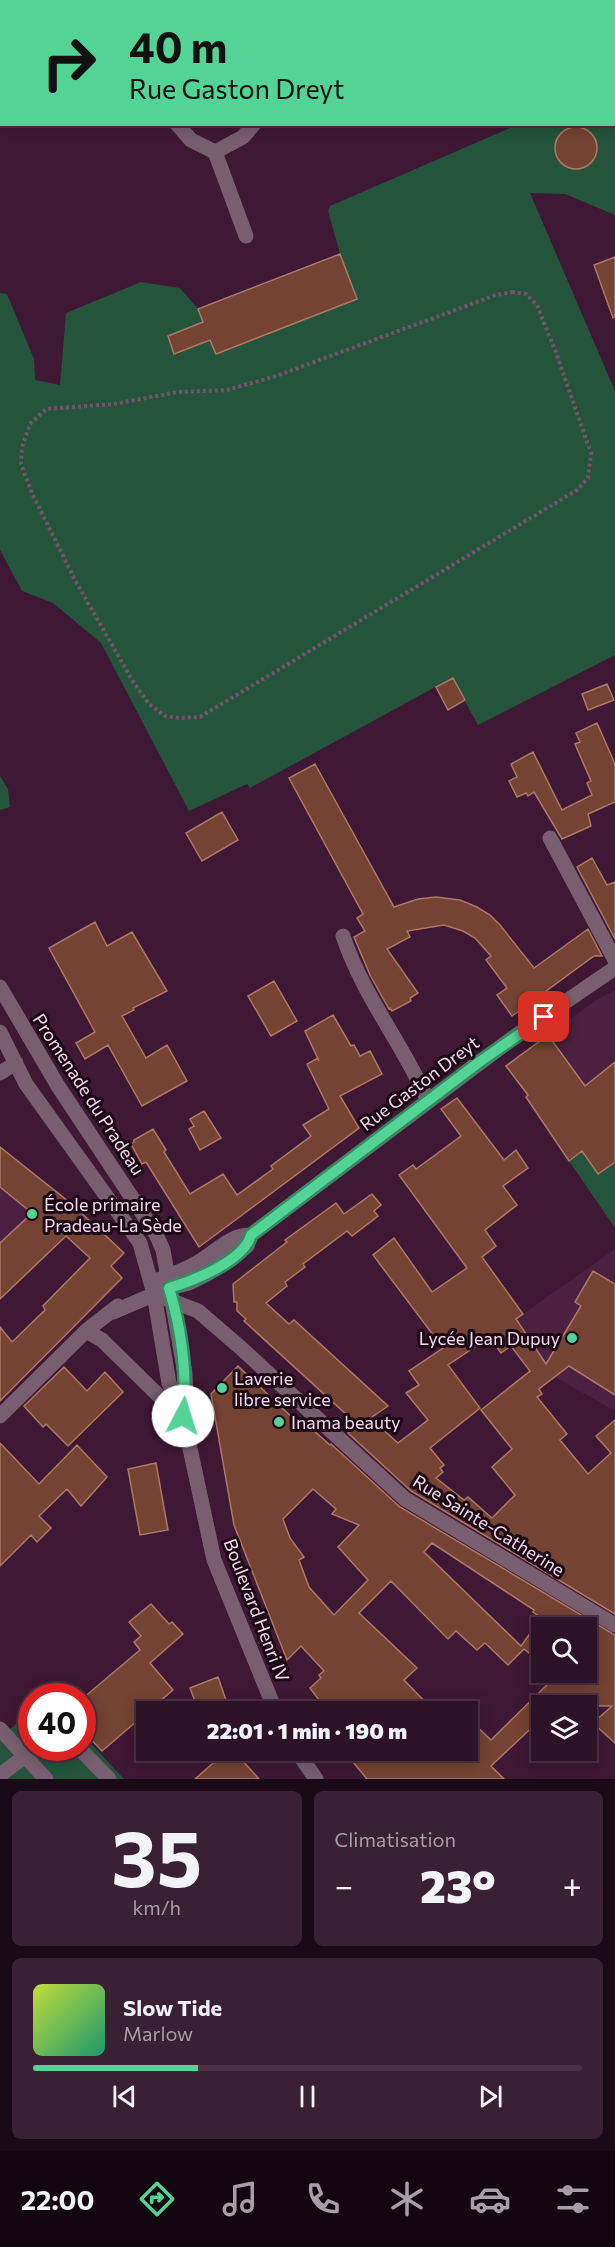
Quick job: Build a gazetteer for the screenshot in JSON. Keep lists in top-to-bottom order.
{
  "streets": {
    "street": [
      "Rue Gaston Dreyt",
      "Promenade du Pradeau",
      "Rue Sainte-Catherine",
      "Boulevard Henri IV"
    ]
  },
  "crossings": [
    ["Rue Gaston Dreyt", "Promenade du Pradeau"],
    ["Rue Gaston Dreyt", "Rue Sainte-Catherine"],
    ["Rue Gaston Dreyt", "Boulevard Henri IV"],
    ["Promenade du Pradeau", "Rue Sainte-Catherine"],
    ["Promenade du Pradeau", "Boulevard Henri IV"],
    ["Rue Sainte-Catherine", "Boulevard Henri IV"]
  ],
  "places": [
    "École primaire Pradeau-La Sède",
    "Lycée Jean Dupuy",
    "Laverie libre service",
    "Inama beauty"
  ],
  "page": {
    "turn": ["40 m", "Rue Gaston Dreyt"],
    "limit": "40",
    "trip": "22:01 · 1 min · 190 m",
    "tile": [
      ["35", "km/h"],
      "Climatisation"
    ],
    "heat": ["−", "23°", "+"],
    "song": ["Slow Tide", "Marlow"],
    "tabs": "22:00"
  }
}
